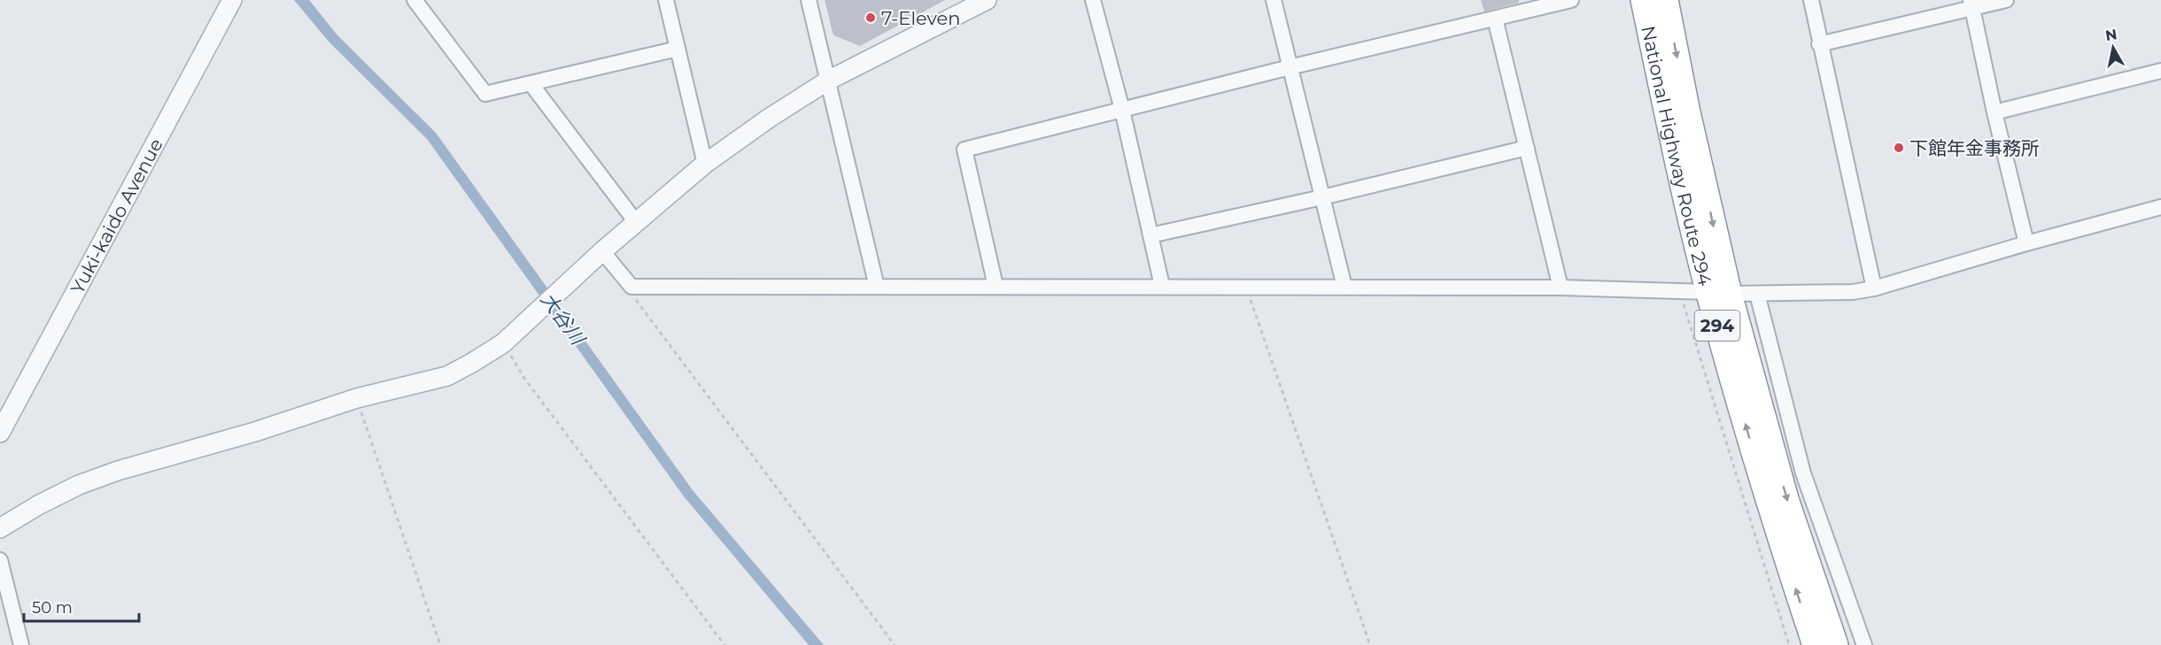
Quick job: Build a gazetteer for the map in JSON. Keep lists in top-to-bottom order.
{
  "streets": {
    "highway": ["National Highway Route 294", "294"],
    "street": ["Yuki-kaido Avenue"]
  },
  "water": ["大谷川"],
  "places": ["7-Eleven", "下館年金事務所"],
  "scale_bar": "50 m",
  "north": "top"
}
